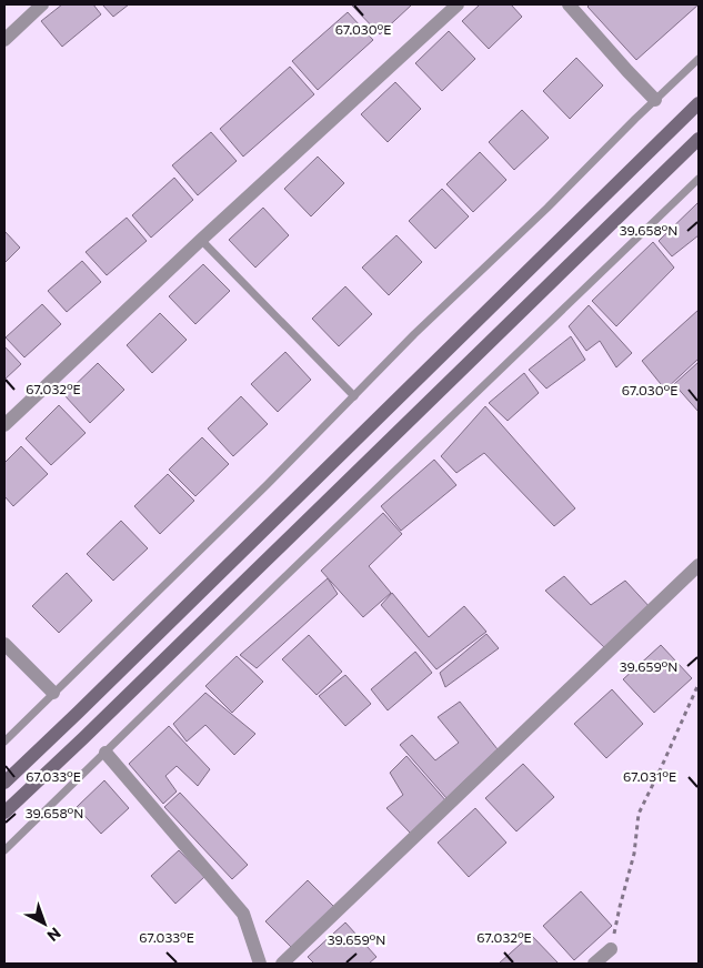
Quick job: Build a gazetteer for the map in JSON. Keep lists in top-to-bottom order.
{
  "north": "bottom right",
  "coordinates": [
    "67.030°E",
    "39.658°N",
    "67.032°E",
    "39.659°N",
    "67.033°E",
    "67.031°E"
  ]
}
